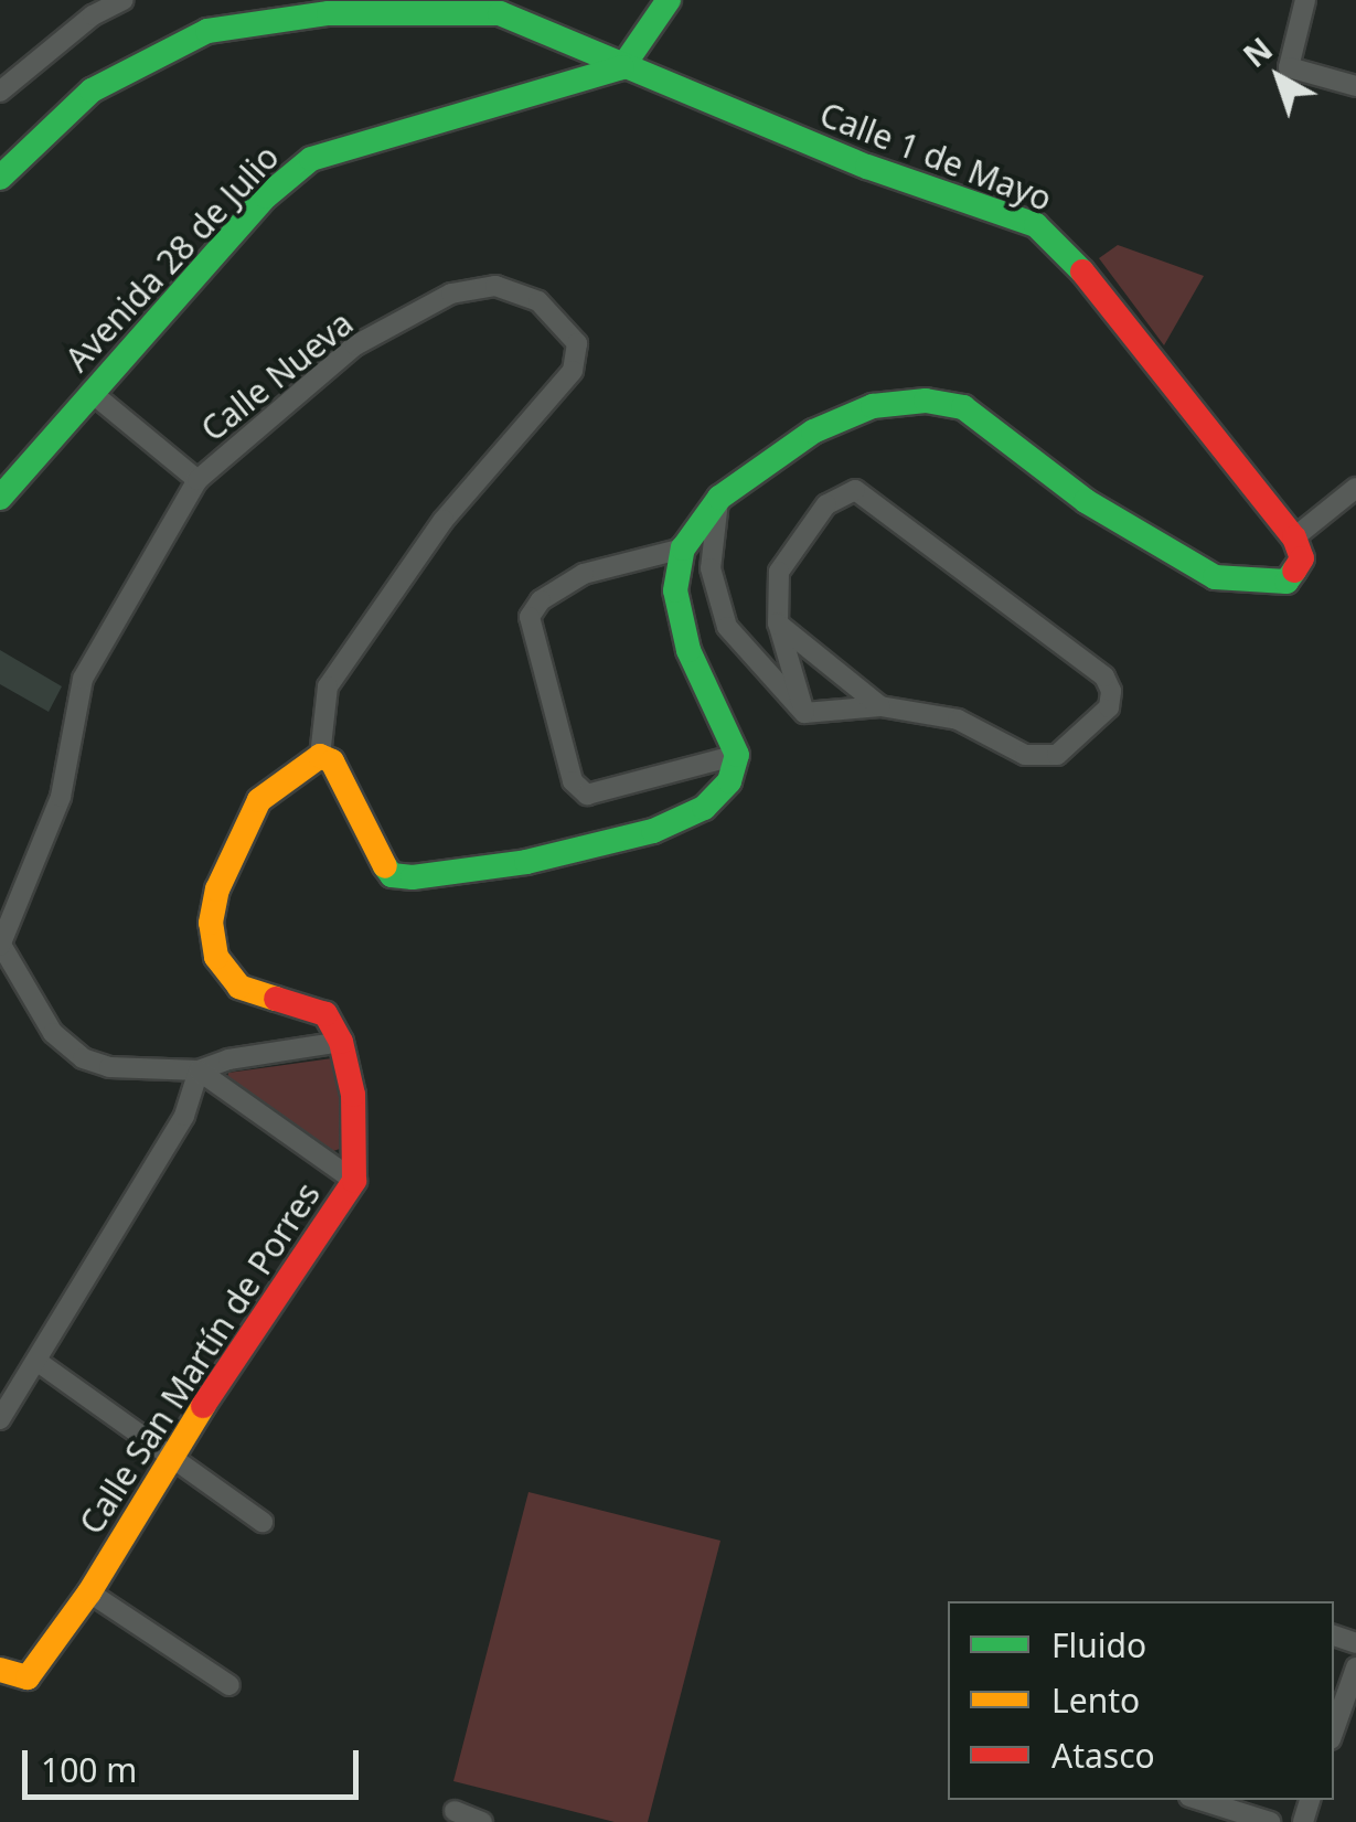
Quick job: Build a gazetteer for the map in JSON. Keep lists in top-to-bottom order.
{
  "streets": {
    "street": [
      "Calle 1 de Mayo",
      "Avenida 28 de Julio",
      "Calle Nueva",
      "Calle San Martín de Porres"
    ]
  },
  "crossings": [
    ["Calle 1 de Mayo", "Avenida 28 de Julio"]
  ],
  "legend": ["Fluido", "Lento", "Atasco"],
  "scale_bar": "100 m",
  "north": "top left"
}
